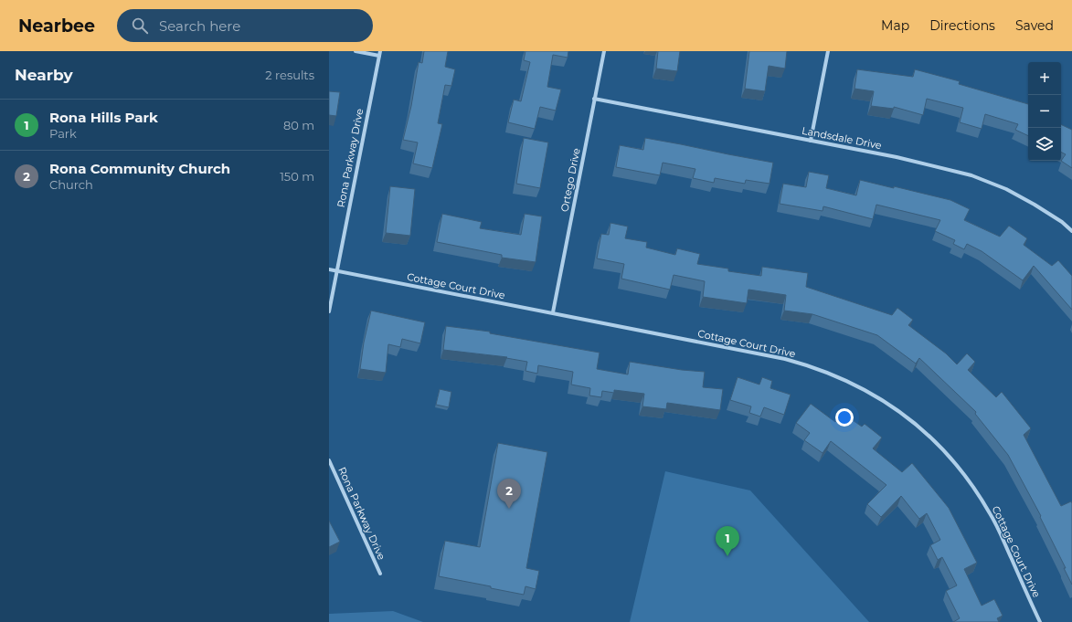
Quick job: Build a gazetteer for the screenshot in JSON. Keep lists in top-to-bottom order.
{
  "streets": {
    "street": [
      "Landsdale Drive",
      "Rona Parkway Drive",
      "Ortego Drive",
      "Cottage Court Drive"
    ]
  },
  "crossings": [
    ["Landsdale Drive", "Ortego Drive"],
    ["Rona Parkway Drive", "Cottage Court Drive"],
    ["Ortego Drive", "Cottage Court Drive"]
  ],
  "page": {
    "header": "Nearbee",
    "search": "Search here",
    "nav": ["Map", "Directions", "Saved"],
    "heading": ["Nearby", "2 results"],
    "map_buttons": ["+", "−"],
    "list": [
      {
        "mark": "1",
        "name": "Rona Hills Park",
        "note": "Park",
        "value": "80 m"
      },
      {
        "mark": "2",
        "name": "Rona Community Church",
        "note": "Church",
        "value": "150 m"
      }
    ],
    "pins": ["2", "1"]
  }
}
